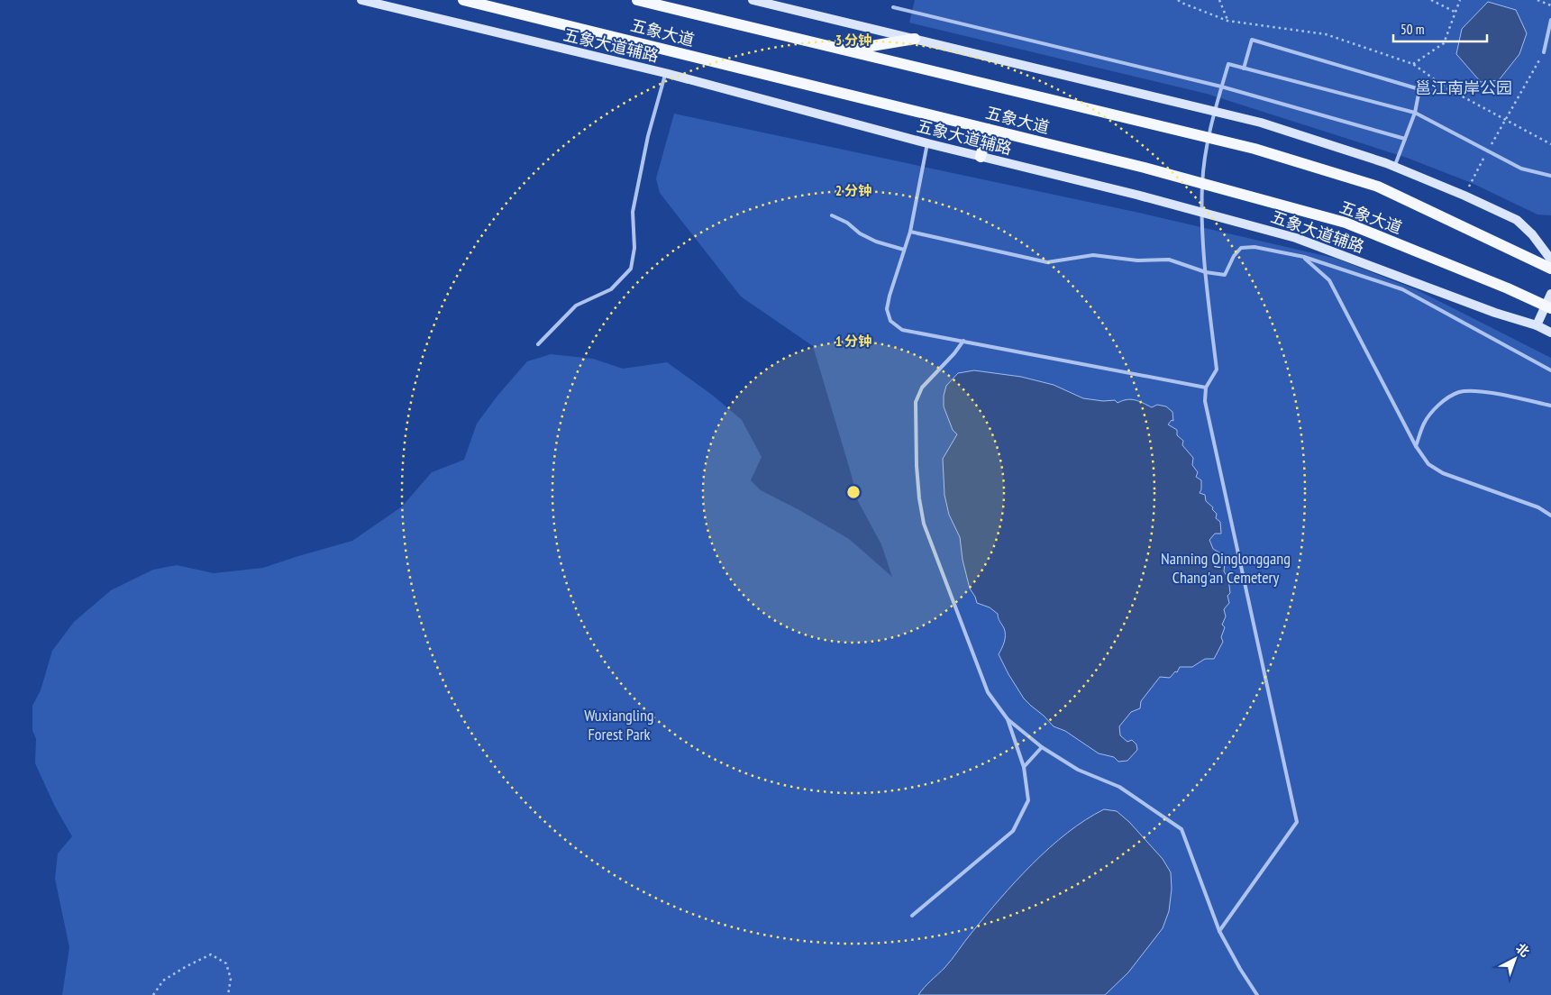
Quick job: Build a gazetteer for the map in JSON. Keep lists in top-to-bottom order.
{
  "streets": {
    "main road": ["五象大道"],
    "street": ["五象大道辅路"]
  },
  "parks": ["邕江南岸公园", "Nanning Qinglonggang Chang'an Cemetery", "Wuxiangling Forest Park"],
  "scale_bar": "50 m",
  "north": "top right",
  "rings": ["3 分钟", "2 分钟", "1 分钟"]
}
